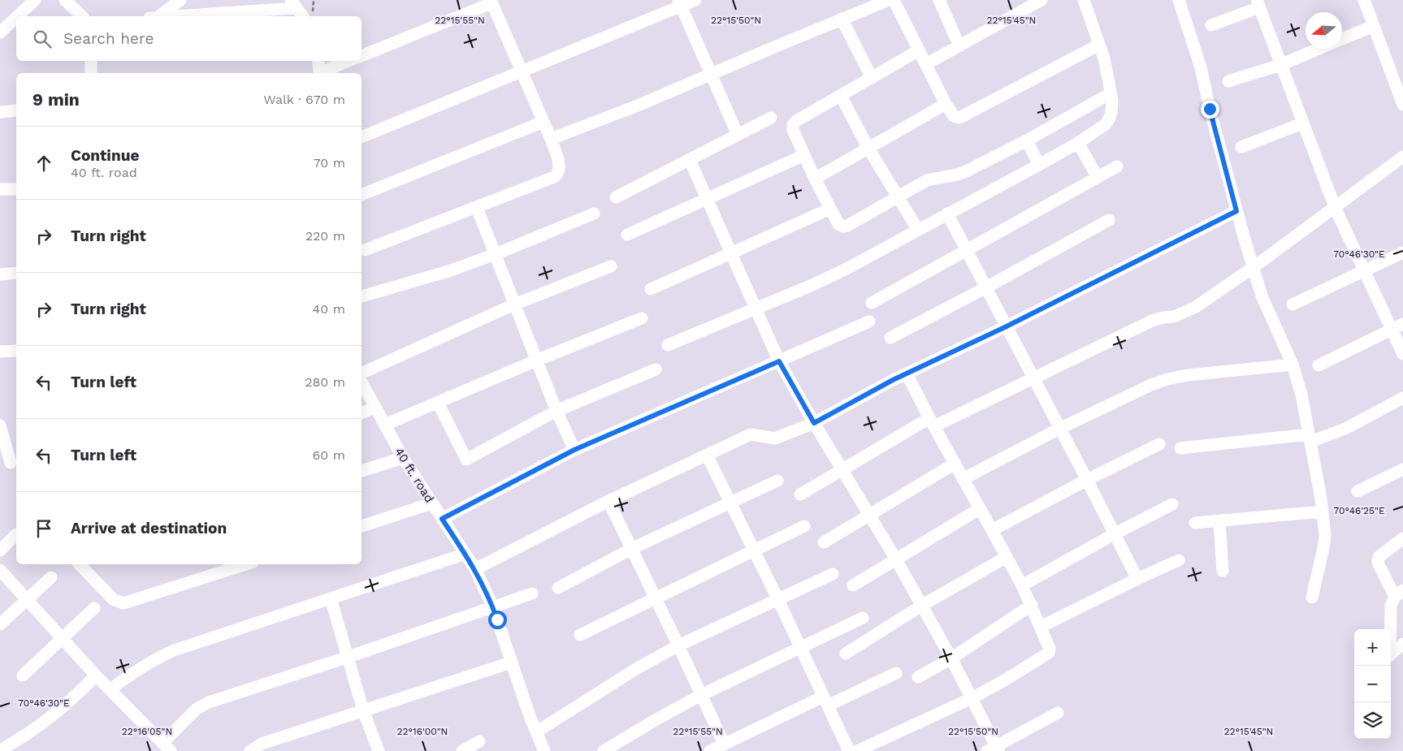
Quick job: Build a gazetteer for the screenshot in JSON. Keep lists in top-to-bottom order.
{
  "streets": {
    "street": ["40 ft. road"]
  },
  "north": "left",
  "page": {
    "search": "Search here",
    "heading": ["9 min", "Walk · 670 m"],
    "list": [
      ["Continue", "40 ft. road", "70 m"],
      ["Turn right", "220 m"],
      ["Turn right", "40 m"],
      ["Turn left", "280 m"],
      ["Turn left", "60 m"],
      "Arrive at destination"
    ],
    "map_buttons": ["+", "−"]
  },
  "coordinates": [
    "22°15'55\"N",
    "22°15'50\"N",
    "22°15'45\"N",
    "70°46'30\"E",
    "70°46'25\"E",
    "22°16'05\"N",
    "22°16'00\"N"
  ]
}
